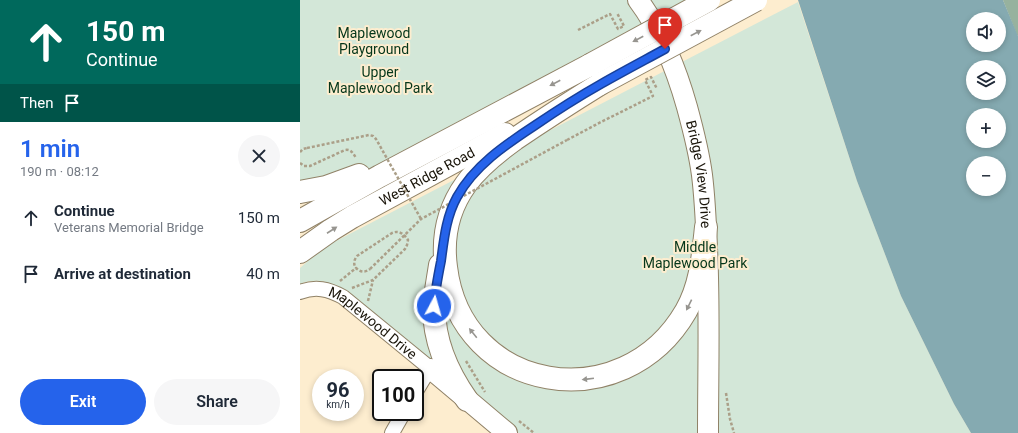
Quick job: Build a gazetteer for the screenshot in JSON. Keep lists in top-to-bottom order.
{
  "streets": {
    "highway": ["West Ridge Road"],
    "street": ["Bridge View Drive", "Maplewood Drive"]
  },
  "parks": ["Maplewood Playground", "Upper Maplewood Park", "Middle Maplewood Park"],
  "page": {
    "turn": ["150 m", "Continue"],
    "map_buttons": ["+", "−"],
    "then": "Then",
    "heading": ["1 min", "190 m · 08:12"],
    "list": [
      {
        "name": "Continue",
        "note": "Veterans Memorial Bridge",
        "value": "150 m"
      },
      {
        "name": "Arrive at destination",
        "value": "40 m"
      }
    ],
    "speed": "96 km/h",
    "limit": "100",
    "buttons": ["Exit", "Share"]
  }
}
